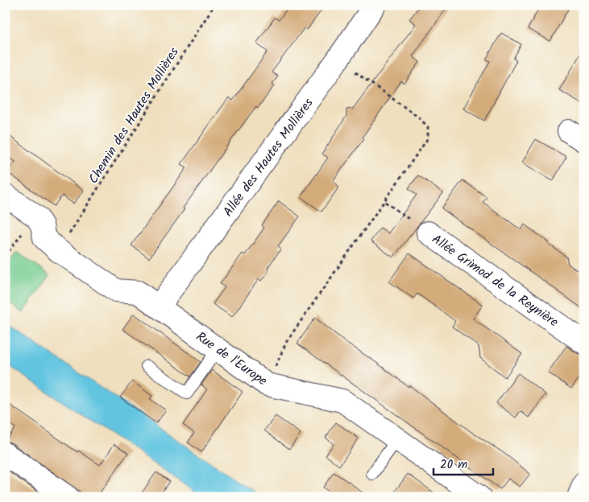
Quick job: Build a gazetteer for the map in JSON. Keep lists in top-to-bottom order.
{
  "streets": {
    "street": ["Allée des Hautes Mollières", "Allée Grimod de la Reynière", "Rue de l'Europe"],
    "path": ["Chemin des Hautes Mollières"]
  },
  "crossings": [
    ["Allée des Hautes Mollières", "Rue de l'Europe"]
  ],
  "scale_bar": "20 m"
}
